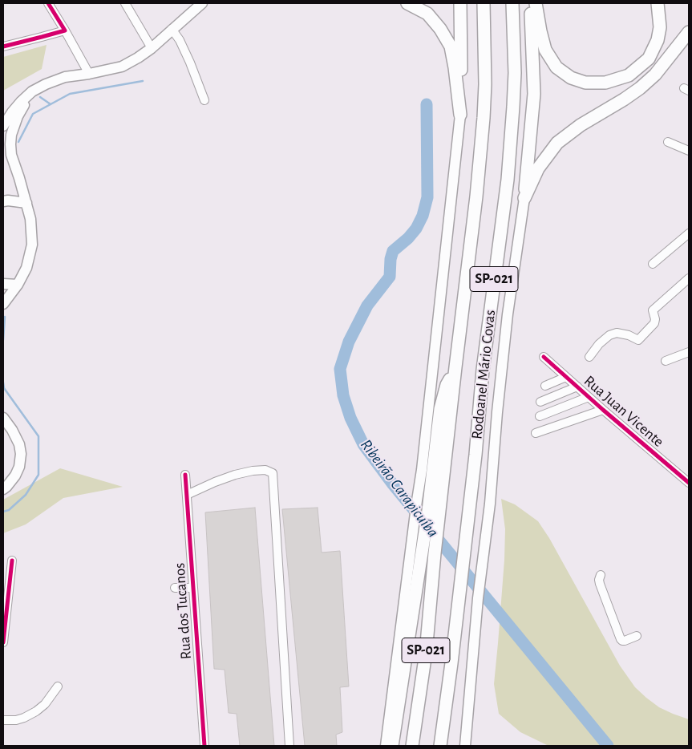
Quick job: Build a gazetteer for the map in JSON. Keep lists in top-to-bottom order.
{
  "streets": {
    "highway": ["SP-021", "Rodoanel Mário Covas"],
    "street": ["Rua Juan Vicente", "Rua dos Tucanos"]
  },
  "water": ["Ribeirão Carapicuíba"]
}
